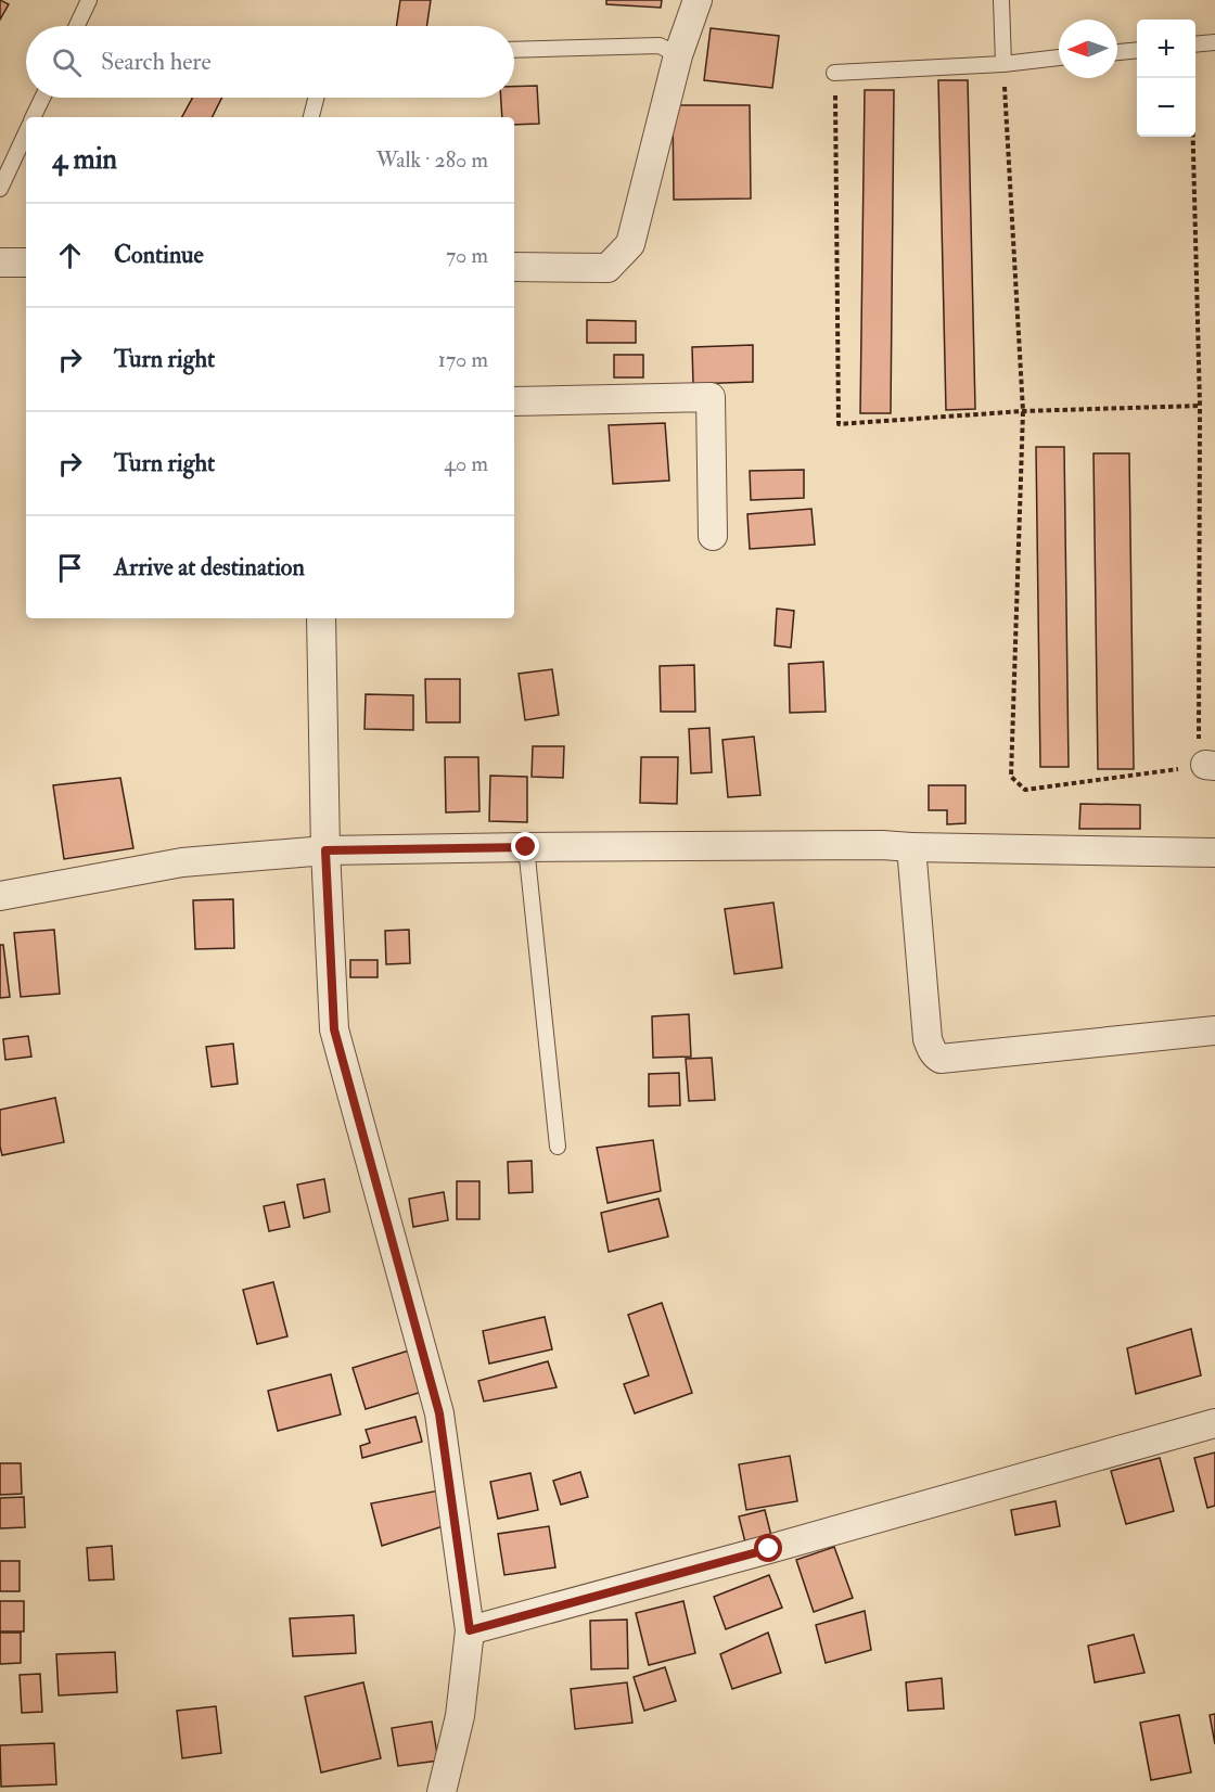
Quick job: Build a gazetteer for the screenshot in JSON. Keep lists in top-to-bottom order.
{
  "north": "left",
  "page": {
    "map_buttons": ["+", "−"],
    "search": "Search here",
    "heading": ["4 min", "Walk · 280 m"],
    "list": [
      ["Continue", "70 m"],
      ["Turn right", "170 m"],
      ["Turn right", "40 m"],
      "Arrive at destination"
    ]
  }
}
